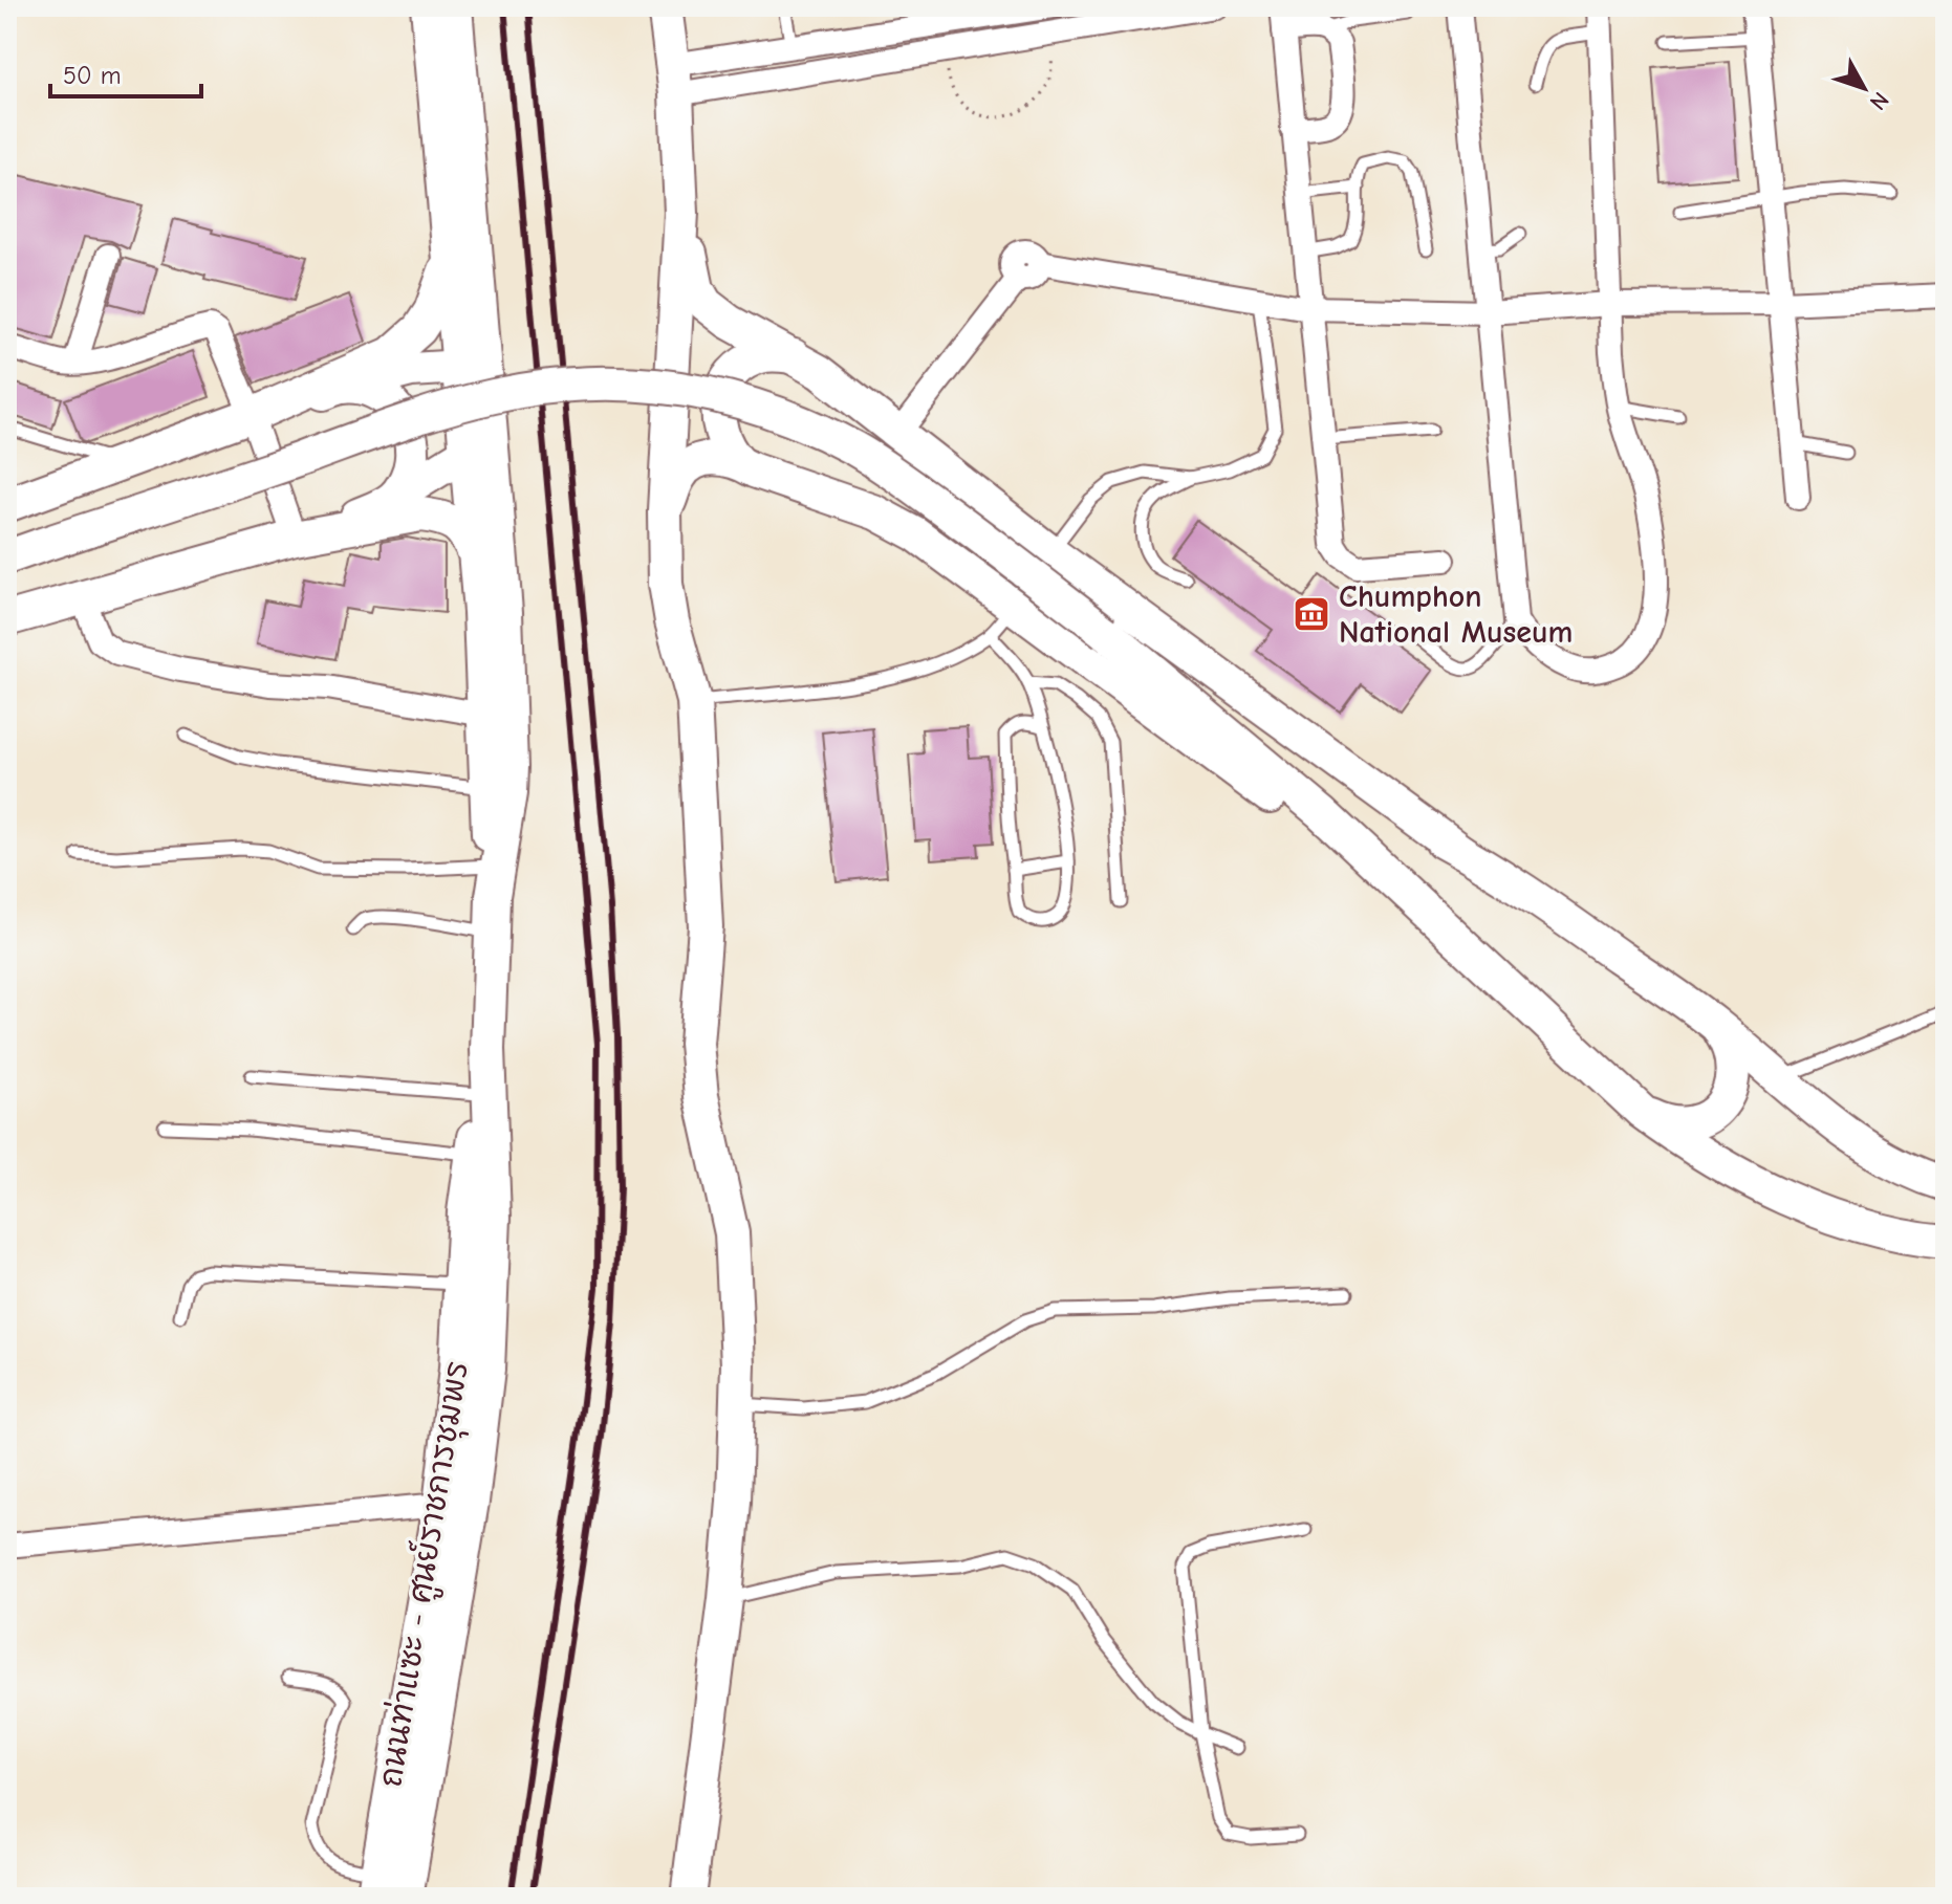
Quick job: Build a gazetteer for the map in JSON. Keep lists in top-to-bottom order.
{
  "streets": {
    "main road": ["ถนนท่าแซะ - ศูนย์ราชการชุมพร"]
  },
  "places": {
    "museum": ["Chumphon National Museum"]
  },
  "scale_bar": "50 m",
  "north": "bottom right"
}
